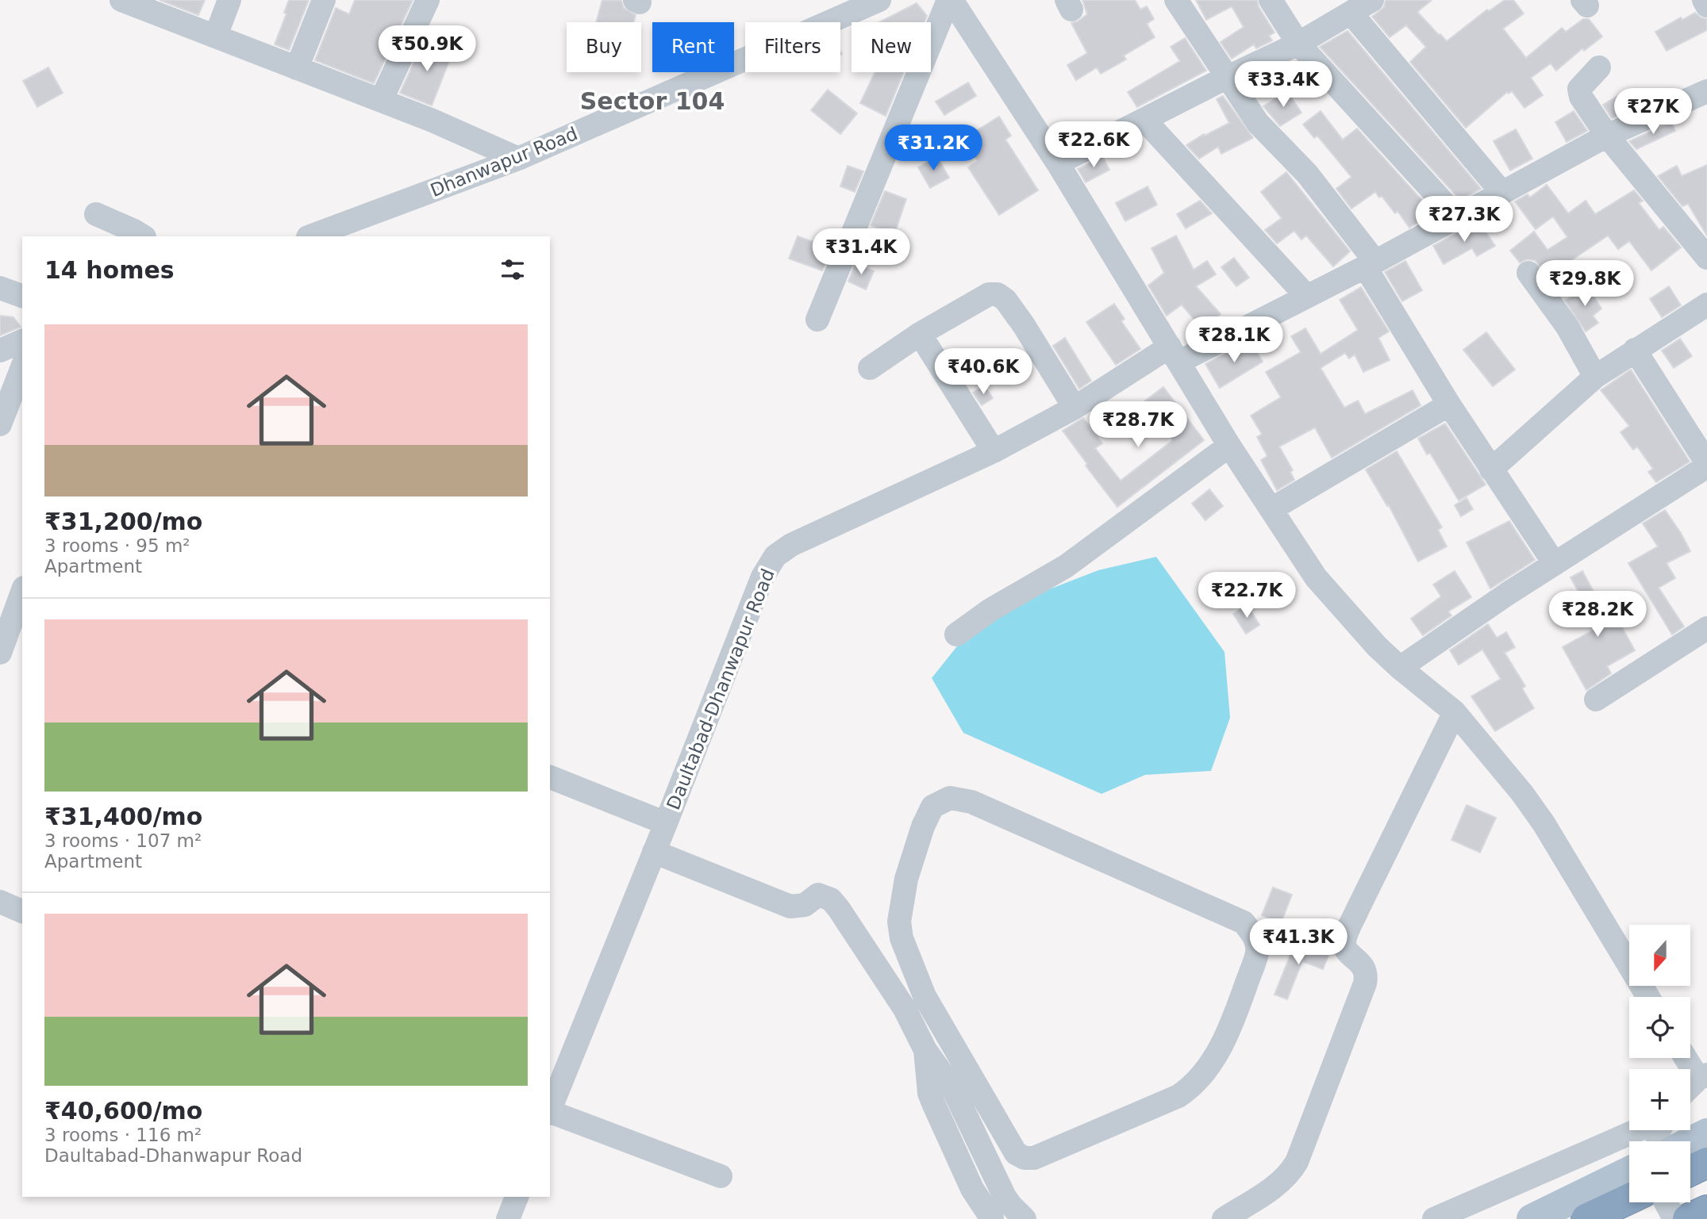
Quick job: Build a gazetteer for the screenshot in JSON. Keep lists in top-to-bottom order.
{
  "streets": {
    "street": ["Dhanwapur Road", "Daultabad-Dhanwapur Road"]
  },
  "districts": ["Sector 104"],
  "north": "bottom",
  "page": {
    "chip": [
      "Buy",
      "Rent",
      "Filters",
      "New"
    ],
    "price": [
      "₹50.9K",
      "₹33.4K",
      "₹27K",
      "₹22.6K",
      "₹31.2K",
      "₹27.3K",
      "₹31.4K",
      "₹29.8K",
      "₹28.1K",
      "₹40.6K",
      "₹28.7K",
      "₹22.7K",
      "₹28.2K",
      "₹41.3K"
    ],
    "heading": "14 homes",
    "list": [
      {
        "name": "₹31,200/mo",
        "note": "3 rooms · 95 m² · Apartment"
      },
      {
        "name": "₹31,400/mo",
        "note": "3 rooms · 107 m² · Apartment"
      },
      {
        "name": "₹40,600/mo",
        "note": "3 rooms · 116 m² · Daultabad-Dhanwapur Road"
      }
    ],
    "map_buttons": ["+", "−"]
  }
}
